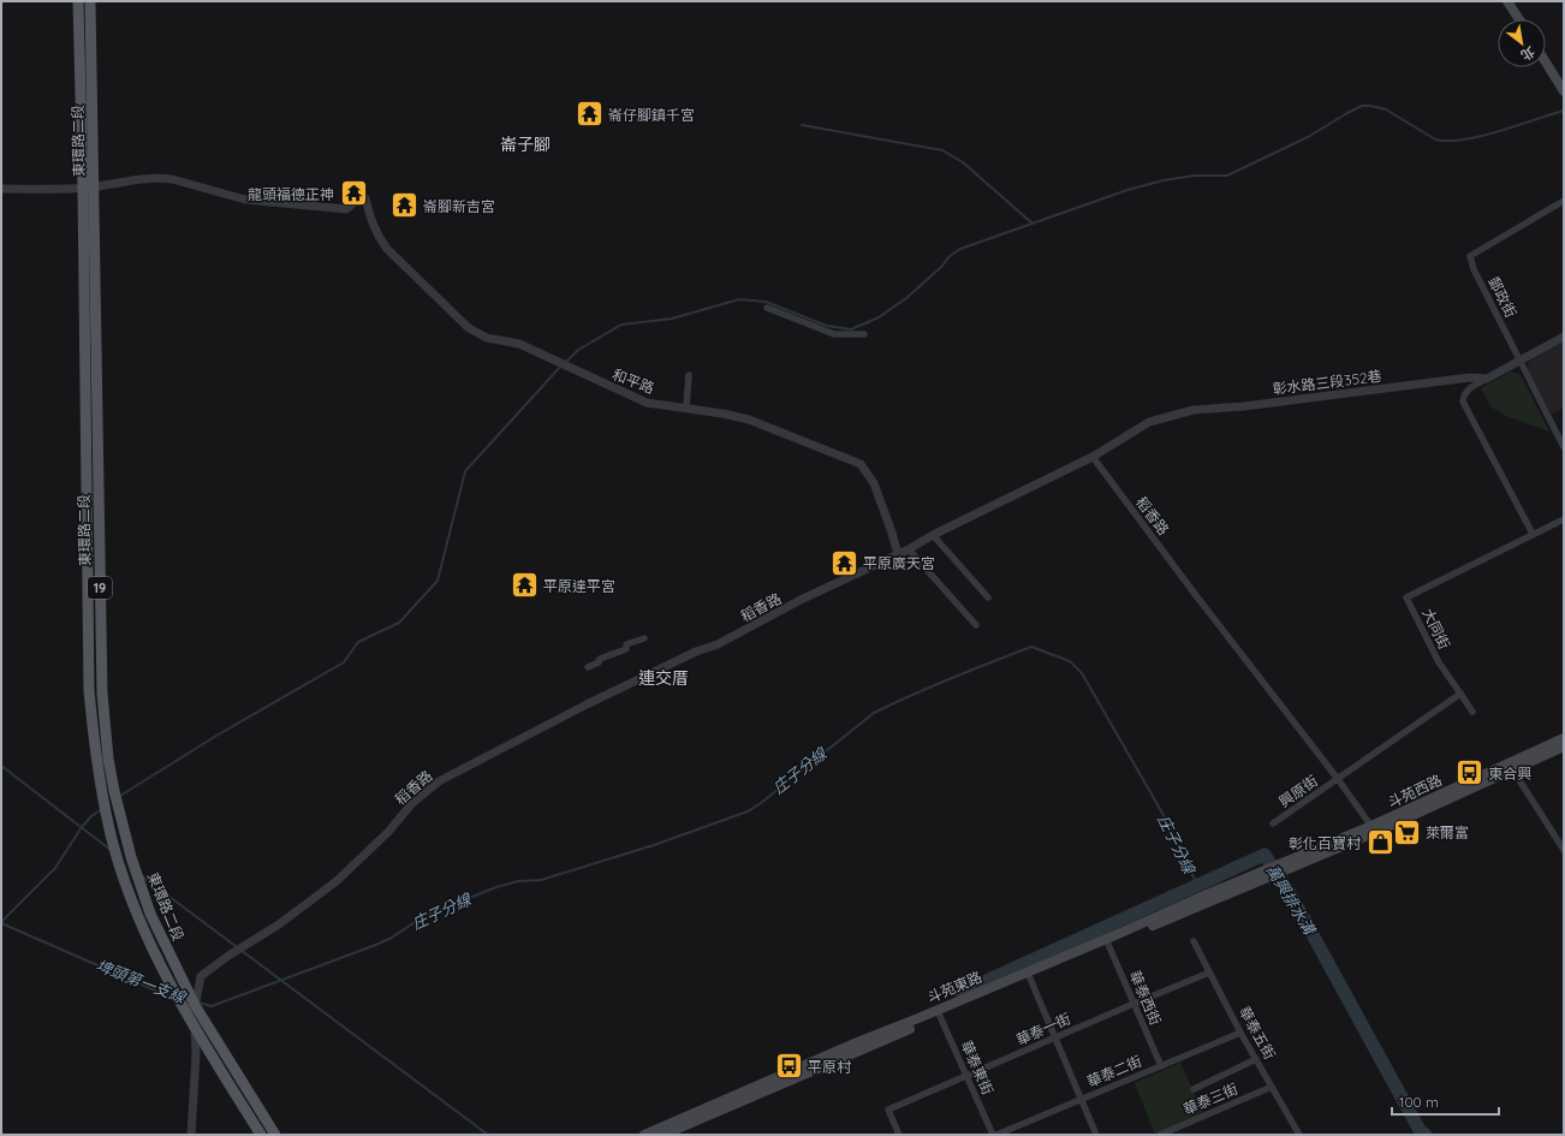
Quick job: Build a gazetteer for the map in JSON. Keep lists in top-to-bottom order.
{
  "streets": {
    "main road": [
      "東環路二段",
      "19",
      "斗苑西路",
      "斗苑東路"
    ],
    "street": [
      "郵政街",
      "和平路",
      "彰水路三段352巷",
      "稻香路",
      "大同街",
      "興原街",
      "華泰西街",
      "華泰一街",
      "華泰五街",
      "華泰東街",
      "華泰二街",
      "華泰三街"
    ]
  },
  "crossings": [
    ["東環路二段", "和平路"],
    ["東環路二段", "稻香路"],
    ["和平路", "稻香路"],
    ["彰水路三段352巷", "稻香路"],
    ["稻香路", "興原街"],
    ["稻香路", "斗苑西路"],
    ["斗苑西路", "斗苑東路"],
    ["斗苑東路", "華泰西街"],
    ["斗苑東路", "華泰東街"],
    ["華泰西街", "華泰一街"],
    ["華泰西街", "華泰二街"],
    ["華泰一街", "華泰五街"],
    ["華泰一街", "華泰東街"],
    ["華泰五街", "華泰二街"],
    ["華泰五街", "華泰三街"]
  ],
  "districts": ["崙子腳", "連交厝"],
  "water": ["庄子分線", "萬興排水溝", "埤頭第一支線"],
  "places": {
    "temple": [
      "崙仔腳鎮千宮",
      "龍頭福德正神",
      "崙腳新吉宮",
      "平原廣天宮",
      "平原達平宮"
    ],
    "bus stop": ["東合興", "平原村"],
    "supermarket": ["萊爾富"],
    "shop": ["彰化百寶村"]
  },
  "scale_bar": "100 m",
  "north": "bottom right"
}
